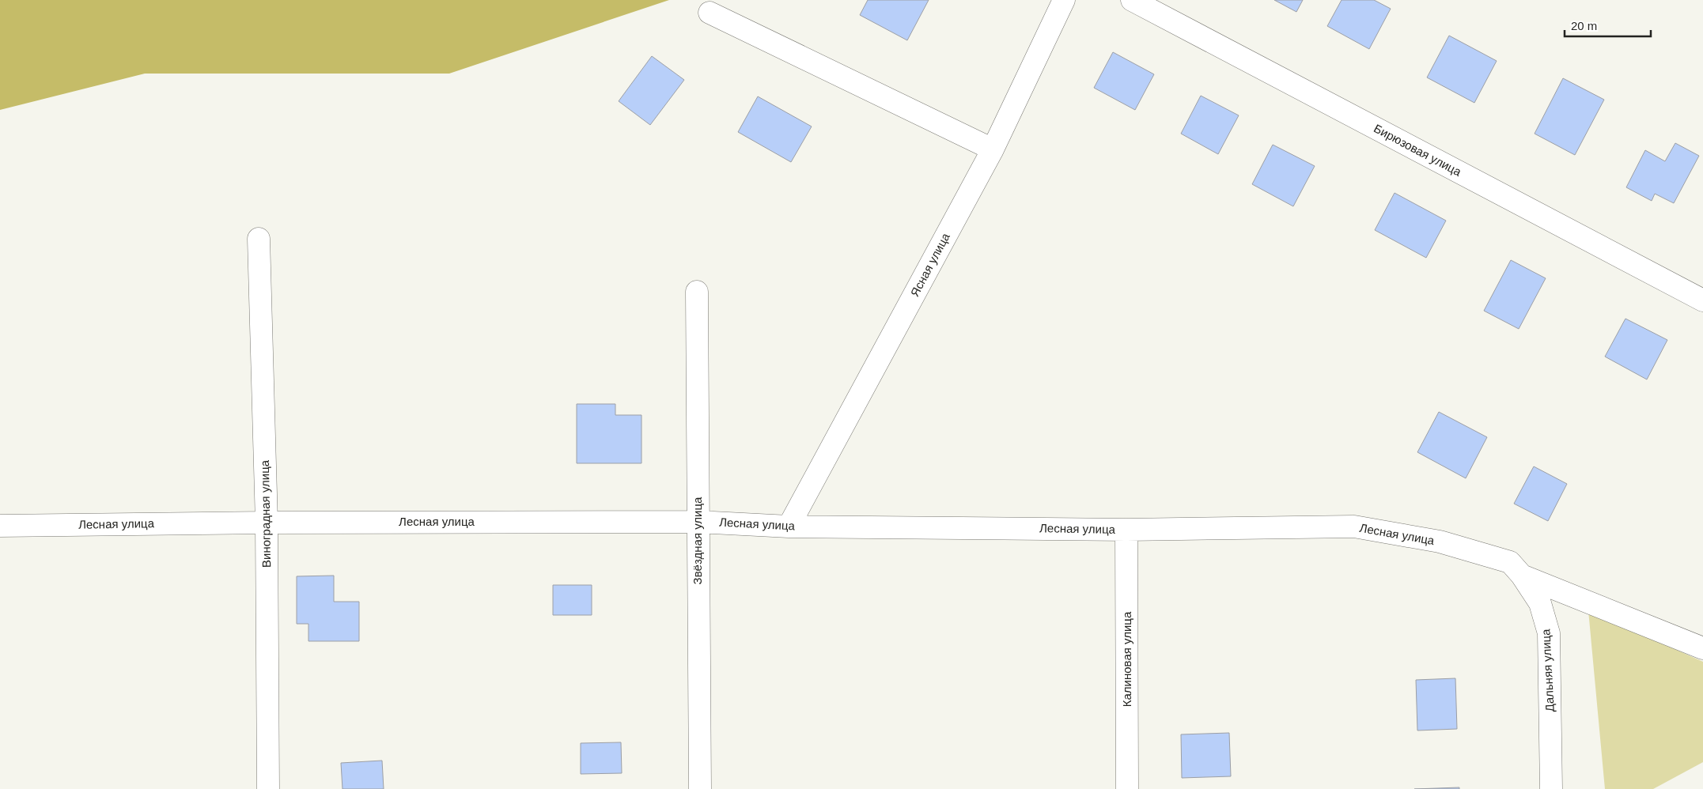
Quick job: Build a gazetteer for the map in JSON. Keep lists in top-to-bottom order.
{
  "streets": {
    "street": [
      "Бирюзовая улица",
      "Ясная улица",
      "Виноградная улица",
      "Лесная улица",
      "Звёздная улица",
      "Калиновая улица",
      "Дальняя улица"
    ]
  },
  "crossings": [
    ["Ясная улица", "Лесная улица"],
    ["Виноградная улица", "Лесная улица"],
    ["Лесная улица", "Звёздная улица"],
    ["Лесная улица", "Калиновая улица"],
    ["Лесная улица", "Дальняя улица"]
  ],
  "scale_bar": "20 m"
}
